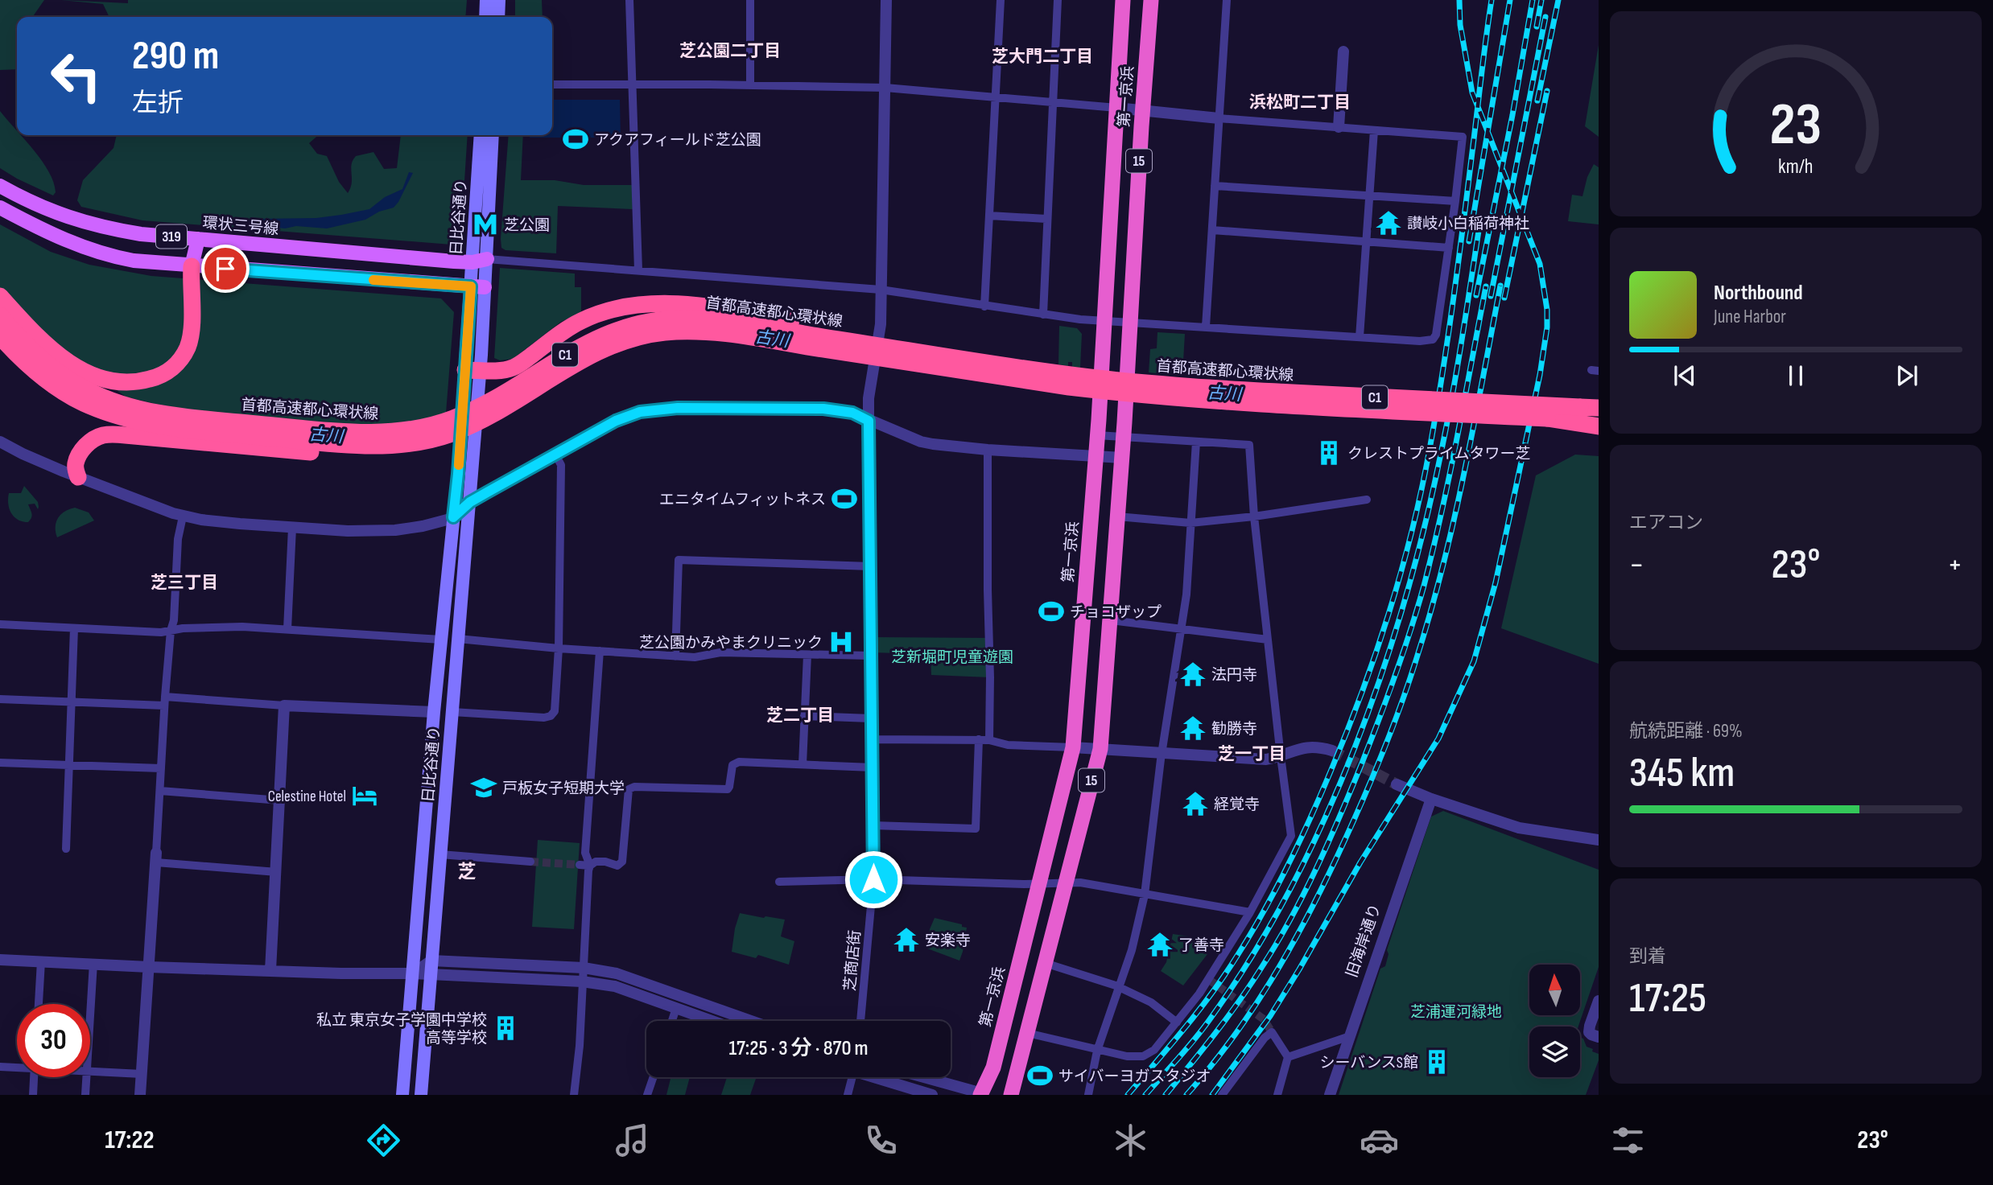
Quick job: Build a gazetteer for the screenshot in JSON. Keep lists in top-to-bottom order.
{
  "streets": {
    "highway": [
      "第一京浜",
      "15",
      "首都高速都心環状線",
      "C1"
    ],
    "main road": ["日比谷通り", "環状三号線", "319"],
    "street": ["旧海岸通り", "芝商店街"]
  },
  "crossings": [
    ["日比谷通り", "環状三号線"],
    ["日比谷通り", "319"],
    ["日比谷通り", "C1"],
    ["首都高速都心環状線", "C1"]
  ],
  "districts": [
    "芝公園二丁目",
    "芝大門二丁目",
    "浜松町二丁目",
    "芝三丁目",
    "芝二丁目",
    "芝一丁目",
    "芝"
  ],
  "water": ["古川"],
  "parks": ["芝新堀町児童遊園", "芝浦運河緑地"],
  "places": {
    "sports": [
      "アクアフィールド芝公園",
      "エニタイムフィットネス",
      "チョコザップ",
      "サイバーヨガスタジオ"
    ],
    "temple": [
      "讃岐小白稲荷神社",
      "法円寺",
      "勧勝寺",
      "経覚寺",
      "安楽寺",
      "了善寺"
    ],
    "metro station": ["芝公園"],
    "building": ["クレストプライムタワー芝", "私立 東京女子学園中学校 高等学校", "シーバンスS館"],
    "hospital": ["芝公園かみやまクリニック"],
    "school or university": ["戸板女子短期大学"],
    "hotel": ["Celestine Hotel"]
  },
  "north": "top",
  "page": {
    "turn": ["290 m", "左折"],
    "song": ["Northbound", "June Harbor"],
    "tile": [
      "エアコン",
      ["航続距離 · 69%", "345 km"],
      ["到着", "17:25"]
    ],
    "heat": ["−", "23°", "+"],
    "limit": "30",
    "trip": "17:25 · 3 分 · 870 m",
    "tabs": ["17:22", "23°"],
    "gauge": ["23", "km/h"]
  }
}
